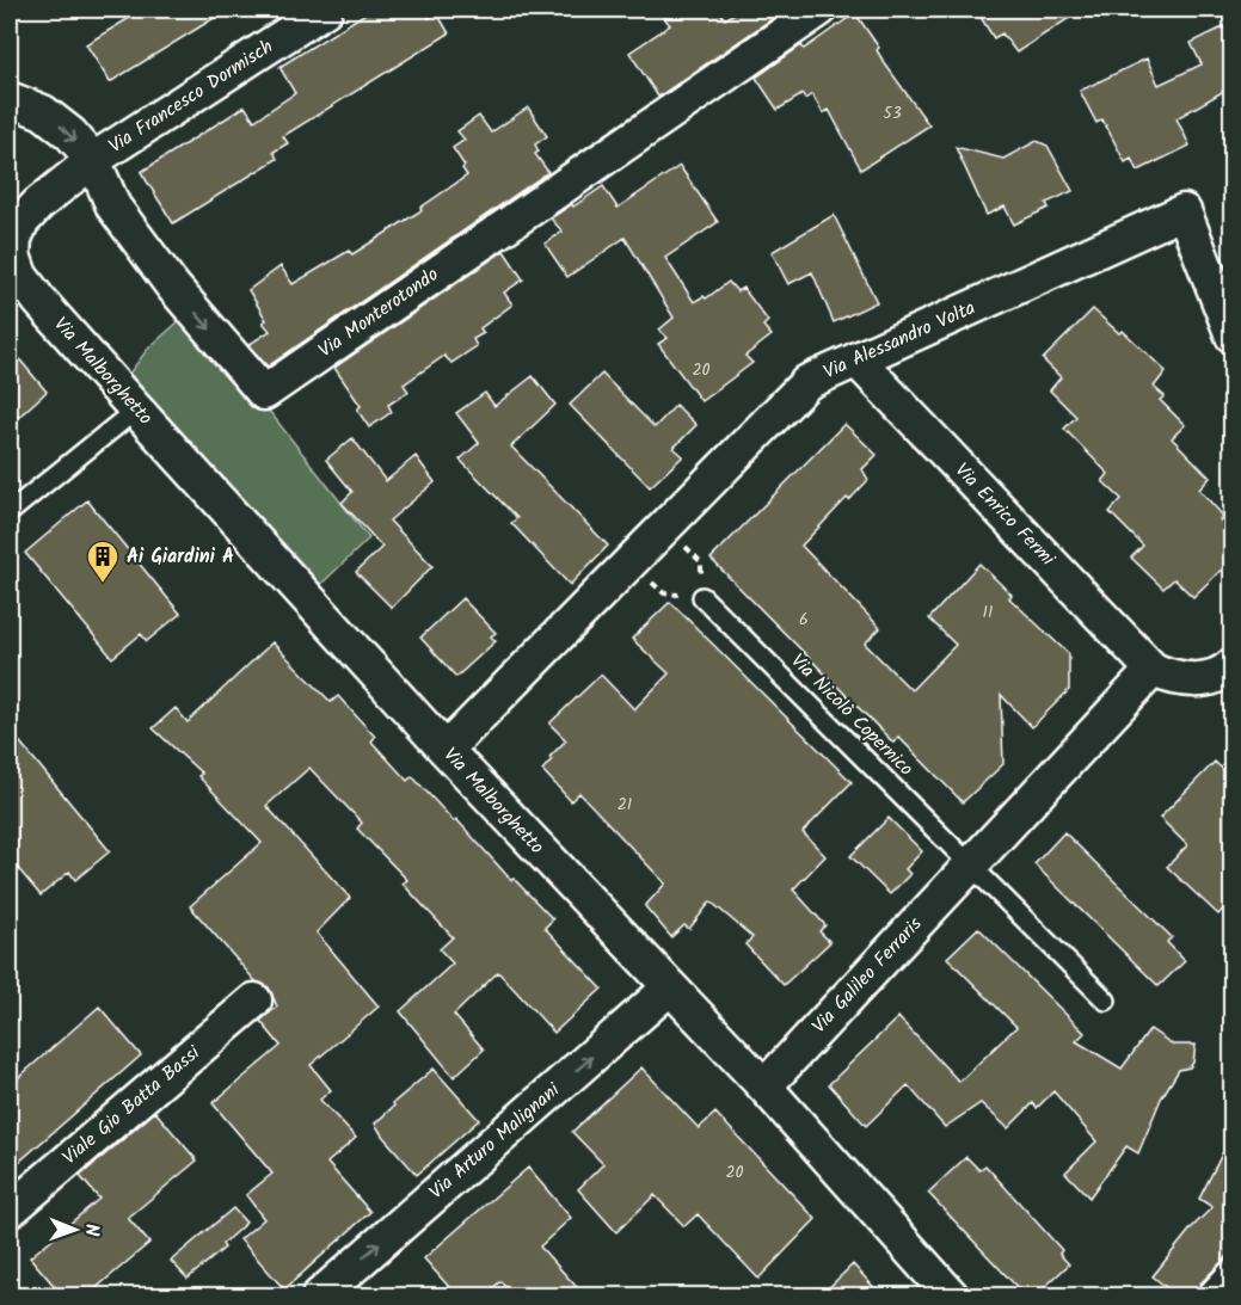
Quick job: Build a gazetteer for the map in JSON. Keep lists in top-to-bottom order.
{
  "streets": {
    "street": [
      "Via Francesco Dormisch",
      "Via Monterotondo",
      "Via Alessandro Volta",
      "Via Malborghetto",
      "Via Enrico Fermi",
      "Via Galileo Ferraris",
      "Viale Gio Batta Bassi",
      "Via Arturo Malignani"
    ],
    "lane": ["Via Nicolò Copernico"]
  },
  "crossings": [
    ["Via Francesco Dormisch", "Via Monterotondo"],
    ["Via Francesco Dormisch", "Via Malborghetto"],
    ["Via Monterotondo", "Via Malborghetto"],
    ["Via Alessandro Volta", "Via Malborghetto"],
    ["Via Alessandro Volta", "Via Enrico Fermi"],
    ["Via Malborghetto", "Via Galileo Ferraris"],
    ["Via Malborghetto", "Via Arturo Malignani"],
    ["Via Enrico Fermi", "Via Galileo Ferraris"],
    ["Via Nicolò Copernico", "Via Galileo Ferraris"]
  ],
  "one_way": ["Via Arturo Malignani"],
  "places": {
    "building": ["Ai Giardini A"]
  },
  "house_numbers": [
    "53",
    "20",
    "11",
    "6",
    "21",
    "20"
  ],
  "north": "right"
}
